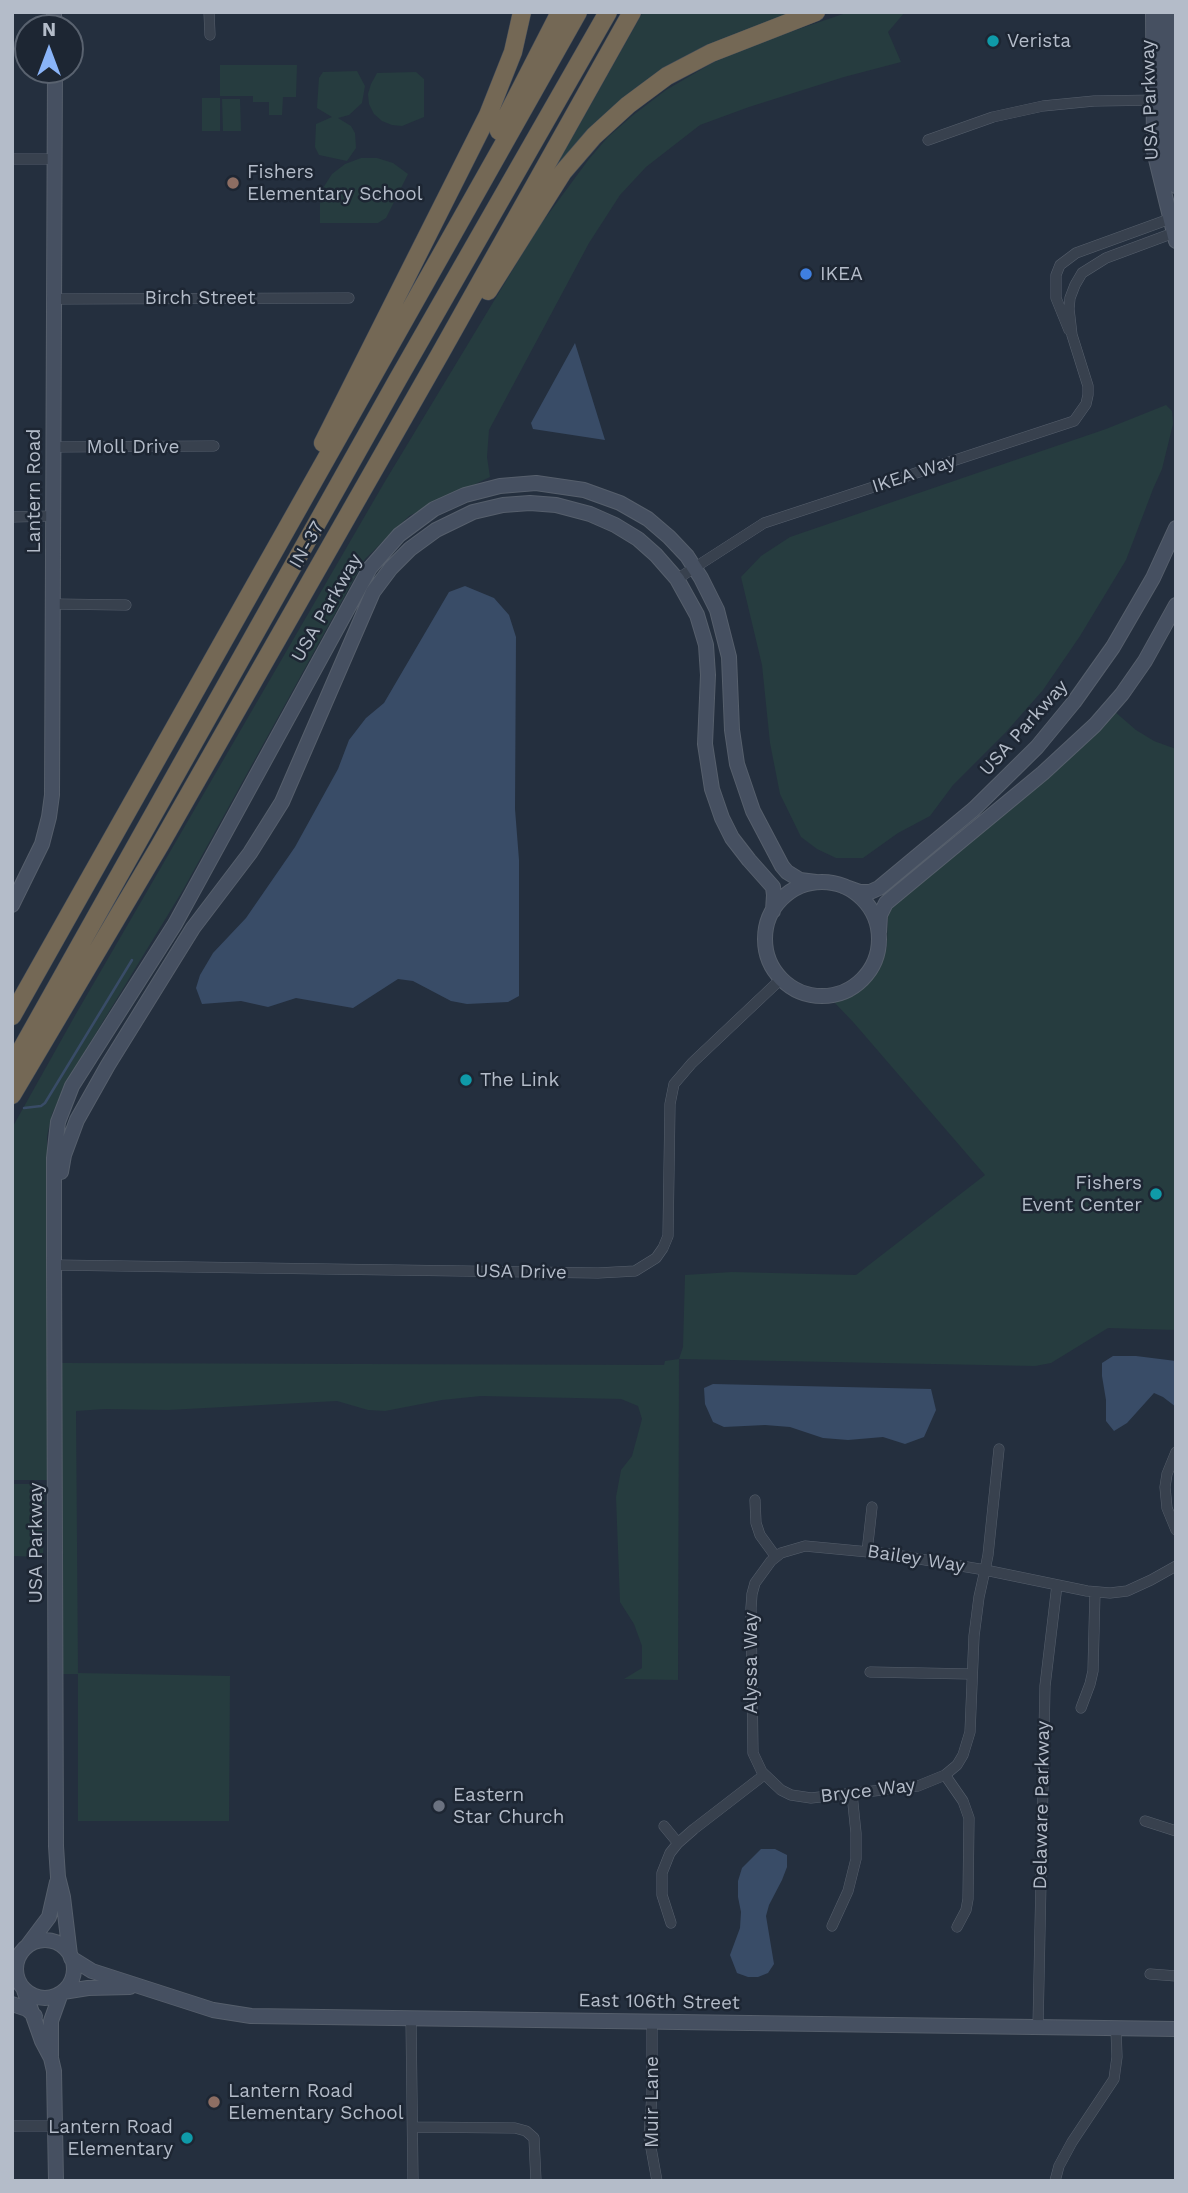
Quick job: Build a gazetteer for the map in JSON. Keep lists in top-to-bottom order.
{
  "streets": {
    "highway": ["IN-37"],
    "street": [
      "USA Parkway",
      "Birch Street",
      "Moll Drive",
      "IKEA Way",
      "Lantern Road",
      "USA Drive",
      "Bailey Way",
      "Alyssa Way",
      "Bryce Way",
      "Delaware Parkway",
      "East 106th Street",
      "Muir Lane"
    ]
  },
  "crossings": [
    ["USA Parkway", "IKEA Way"],
    ["USA Parkway", "USA Drive"],
    ["USA Parkway", "East 106th Street"],
    ["Birch Street", "Lantern Road"],
    ["Moll Drive", "Lantern Road"],
    ["Bailey Way", "Alyssa Way"],
    ["Bailey Way", "Delaware Parkway"],
    ["Alyssa Way", "Bryce Way"],
    ["Delaware Parkway", "East 106th Street"],
    ["East 106th Street", "Muir Lane"]
  ],
  "places": [
    "Verista",
    "Fishers Elementary School",
    "IKEA",
    "The Link",
    "Fishers Event Center",
    "Eastern Star Church",
    "Lantern Road Elementary School",
    "Lantern Road Elementary"
  ],
  "north": "top"
}
